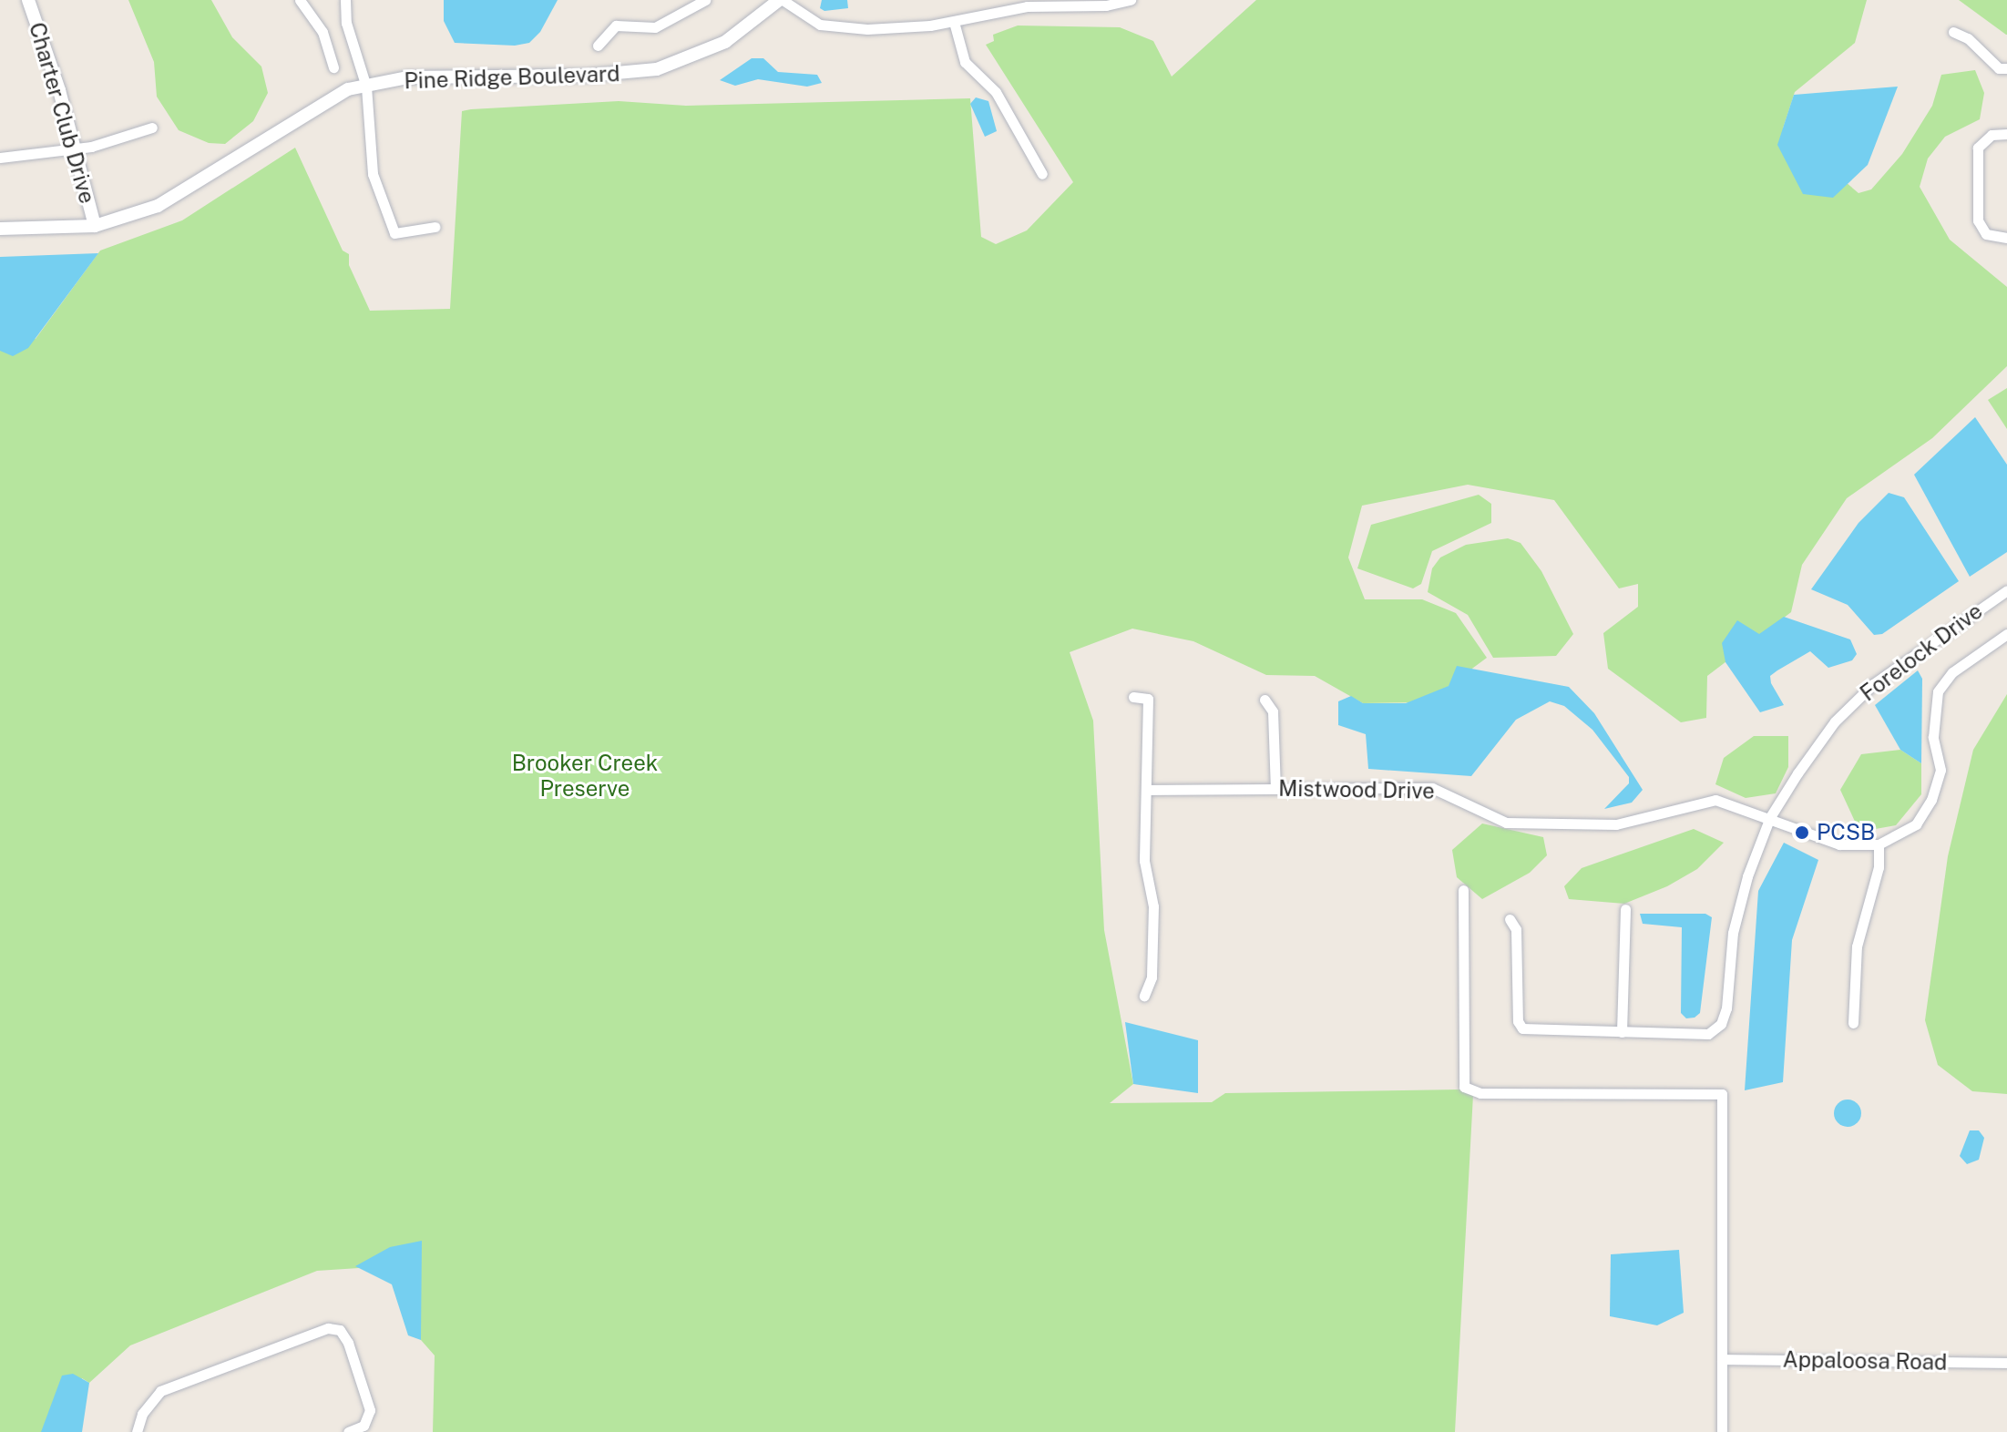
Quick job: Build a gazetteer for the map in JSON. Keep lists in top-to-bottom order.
{
  "streets": {
    "street": [
      "Pine Ridge Boulevard",
      "Charter Club Drive",
      "Forelock Drive",
      "Mistwood Drive",
      "Appaloosa Road"
    ]
  },
  "crossings": [
    ["Pine Ridge Boulevard", "Charter Club Drive"],
    ["Forelock Drive", "Mistwood Drive"]
  ],
  "parks": ["Brooker Creek Preserve"],
  "places": ["PCSB"]
}
